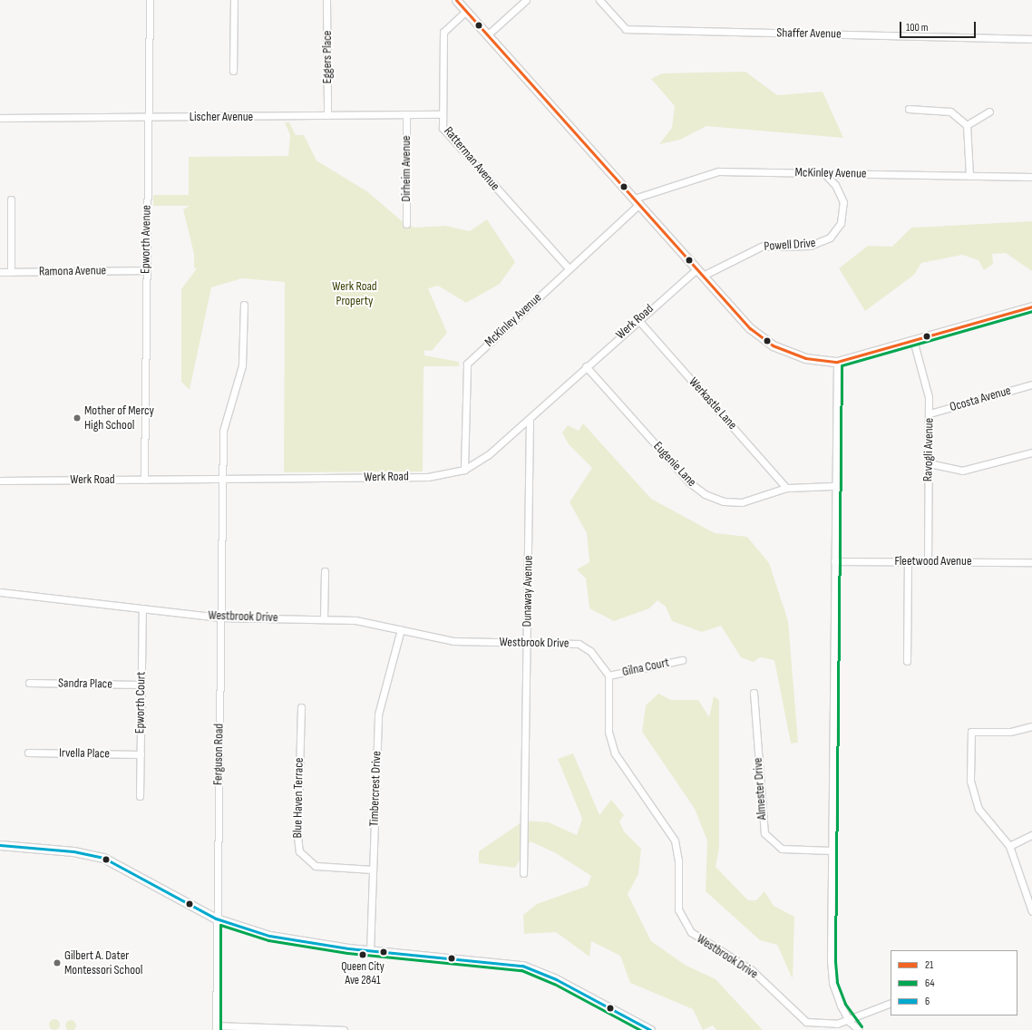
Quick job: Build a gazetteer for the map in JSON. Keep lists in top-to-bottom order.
{
  "streets": {
    "street": [
      "Shaffer Avenue",
      "Eggers Place",
      "Lischer Avenue",
      "Ratterman Avenue",
      "Dirheim Avenue",
      "McKinley Avenue",
      "Epworth Avenue",
      "Powell Drive",
      "Ramona Avenue",
      "Werk Road",
      "Ocosta Avenue",
      "Werkastle Lane",
      "Ravogli Avenue",
      "Eugenie Lane",
      "Fleetwood Avenue",
      "Dunaway Avenue",
      "Westbrook Drive",
      "Gilna Court",
      "Sandra Place",
      "Epworth Court",
      "Irvella Place",
      "Ferguson Road",
      "Timbercrest Drive",
      "Almester Drive",
      "Blue Haven Terrace"
    ]
  },
  "crossings": [
    ["Eggers Place", "Lischer Avenue"],
    ["Lischer Avenue", "Ratterman Avenue"],
    ["Lischer Avenue", "Dirheim Avenue"],
    ["Lischer Avenue", "Epworth Avenue"],
    ["Ratterman Avenue", "McKinley Avenue"],
    ["McKinley Avenue", "Powell Drive"],
    ["McKinley Avenue", "Werk Road"],
    ["Epworth Avenue", "Ramona Avenue"],
    ["Epworth Avenue", "Werk Road"],
    ["Werk Road", "Werkastle Lane"],
    ["Werk Road", "Eugenie Lane"],
    ["Werk Road", "Dunaway Avenue"],
    ["Werk Road", "Ferguson Road"],
    ["Ocosta Avenue", "Ravogli Avenue"],
    ["Werkastle Lane", "Eugenie Lane"],
    ["Ravogli Avenue", "Fleetwood Avenue"],
    ["Dunaway Avenue", "Westbrook Drive"],
    ["Westbrook Drive", "Gilna Court"],
    ["Westbrook Drive", "Epworth Court"],
    ["Westbrook Drive", "Ferguson Road"],
    ["Westbrook Drive", "Timbercrest Drive"],
    ["Sandra Place", "Epworth Court"],
    ["Epworth Court", "Irvella Place"],
    ["Timbercrest Drive", "Blue Haven Terrace"]
  ],
  "parks": ["Werk Road Property"],
  "places": ["Mother of Mercy High School", "Queen City Ave 2841", "Gilbert A. Dater Montessori School"],
  "lines": ["transit line 21", "transit line 64", "transit line 6"],
  "legend": ["21", "64", "6"],
  "scale_bar": "100 m"
}
